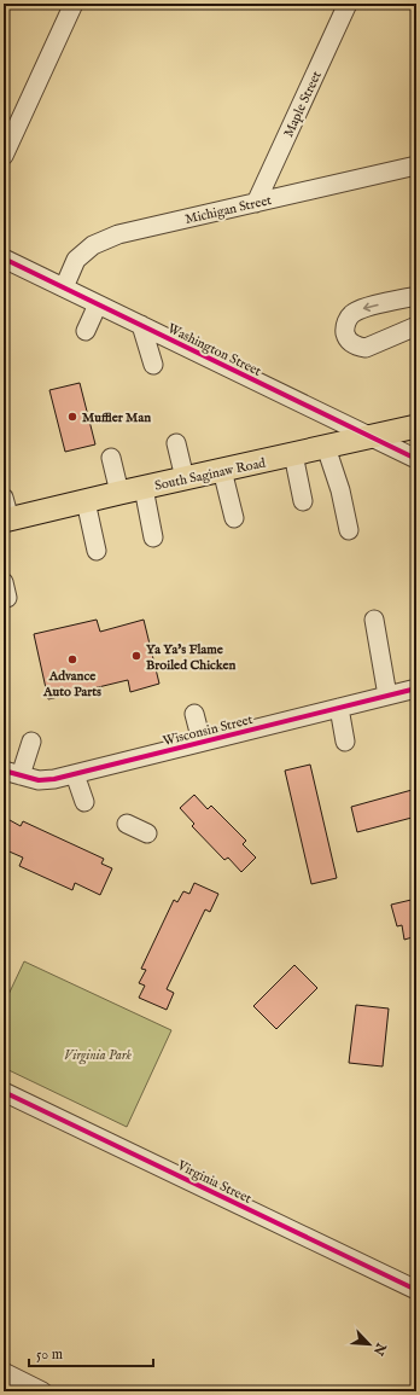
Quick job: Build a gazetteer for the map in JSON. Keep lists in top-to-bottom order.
{
  "streets": {
    "main road": ["South Saginaw Road"],
    "street": [
      "Maple Street",
      "Michigan Street",
      "Washington Street",
      "Wisconsin Street",
      "Virginia Street"
    ]
  },
  "crossings": [
    ["Maple Street", "Michigan Street"],
    ["Michigan Street", "Washington Street"],
    ["Washington Street", "South Saginaw Road"]
  ],
  "parks": ["Virginia Park"],
  "places": ["Muffler Man", "Ya Ya's Flame Broiled Chicken", "Advance Auto Parts"],
  "scale_bar": "50 m",
  "north": "bottom right"
}
